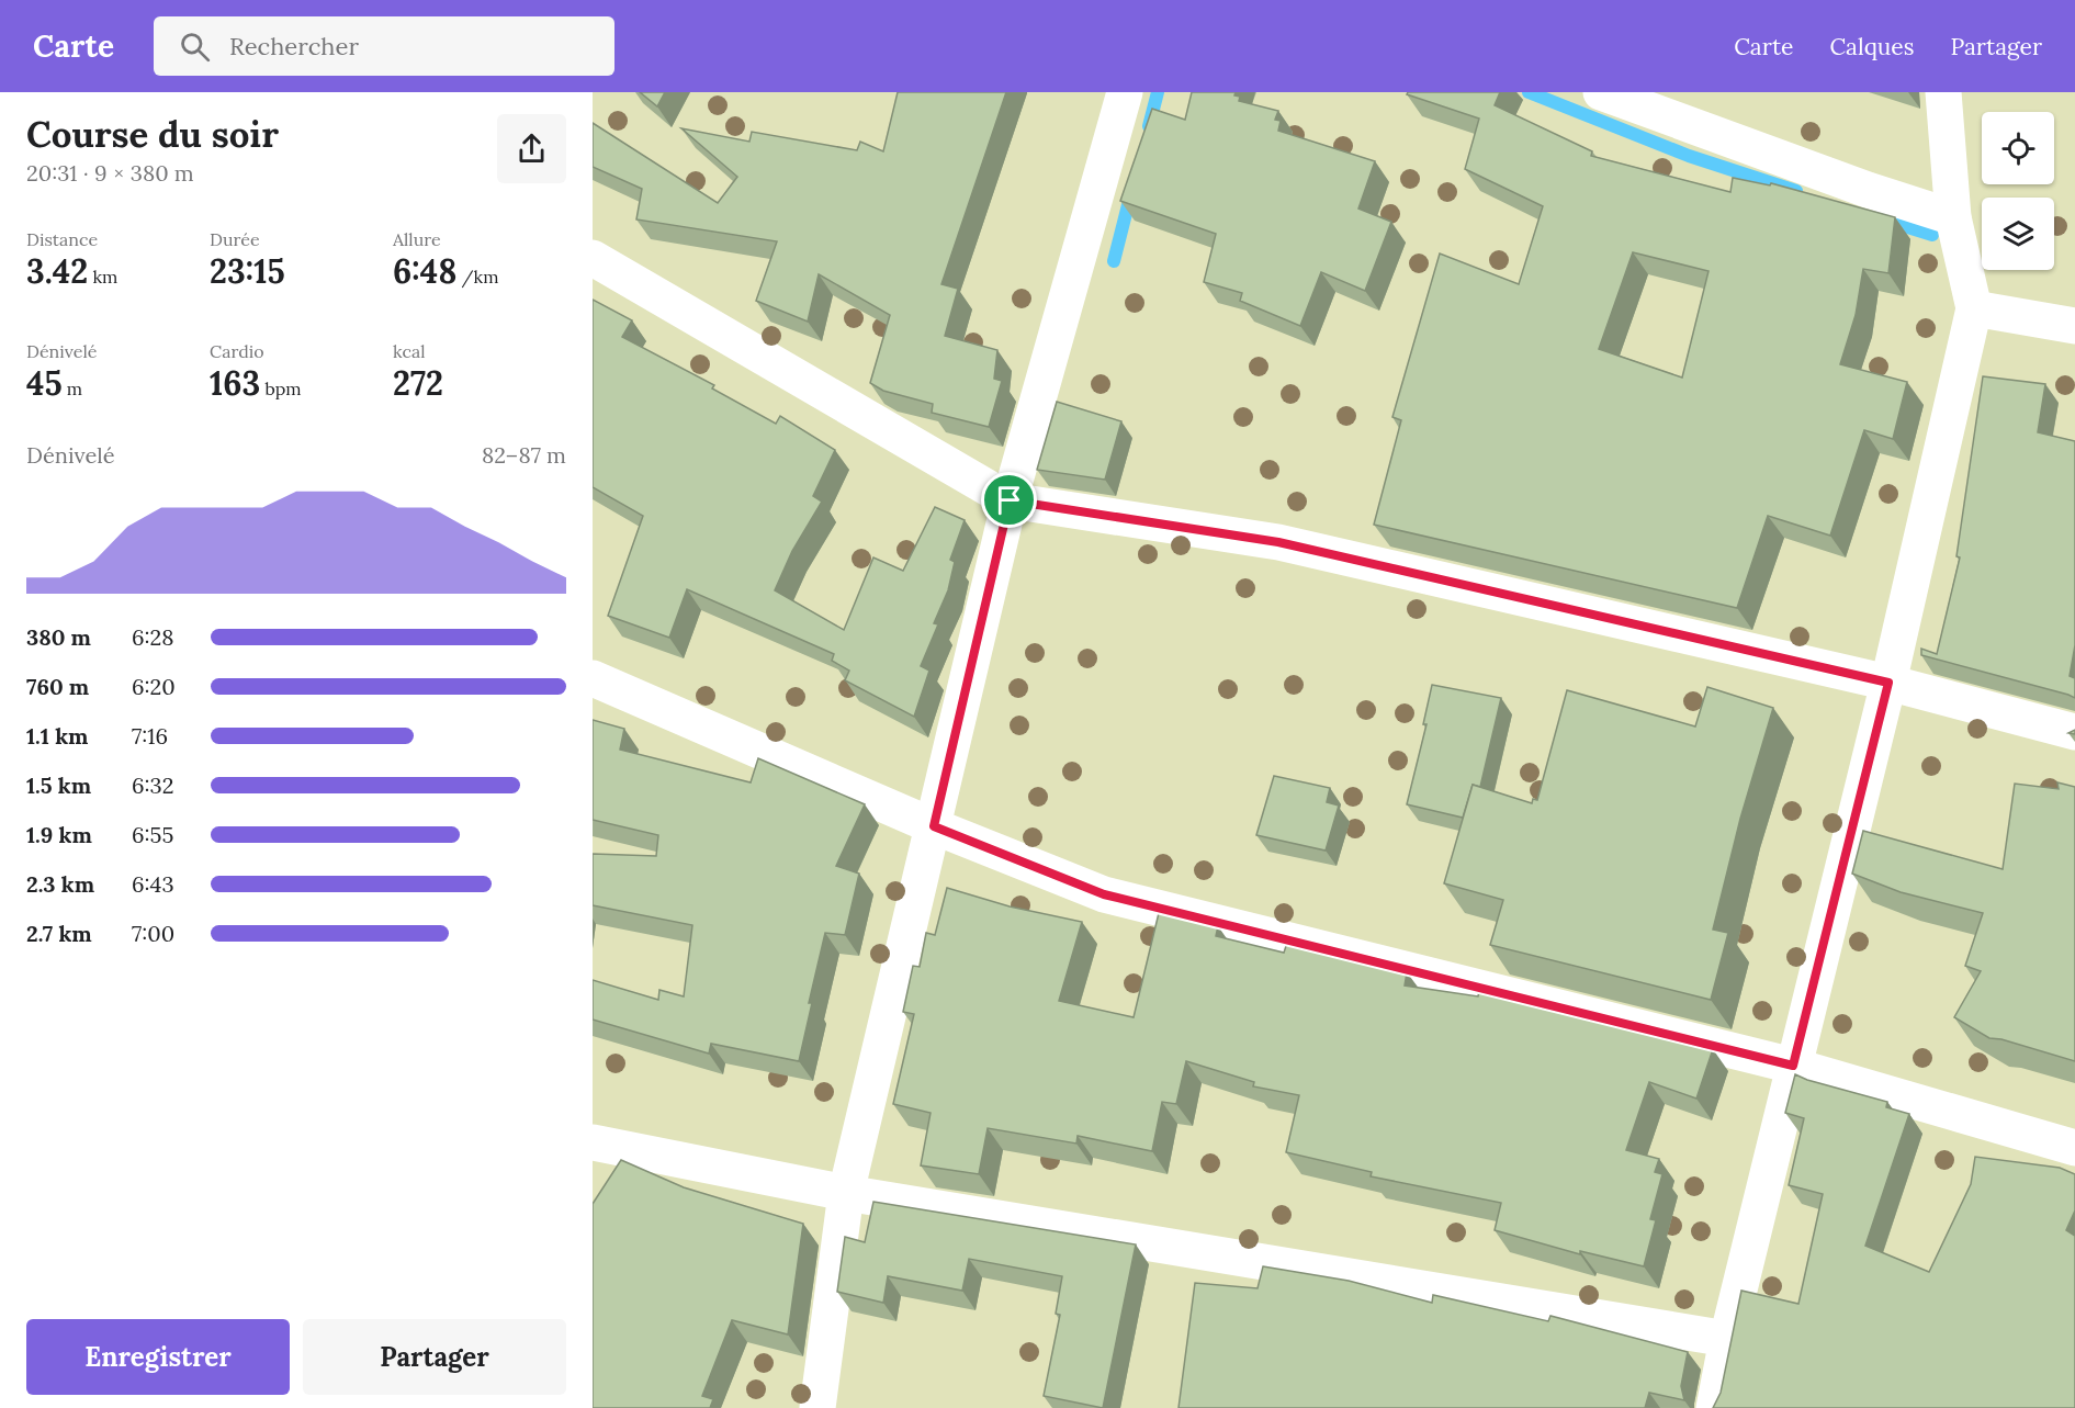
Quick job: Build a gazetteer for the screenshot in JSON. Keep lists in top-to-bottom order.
{
  "page": {
    "header": "Carte",
    "search": "Rechercher",
    "nav": ["Carte", "Calques", "Partager"],
    "heading": ["Course du soir", "20:31 · 9 × 380 m"],
    "stats": [
      ["Distance", "3.42 km"],
      ["Durée", "23:15"],
      ["Allure", "6:48 /km"],
      ["Dénivelé", "45 m"],
      ["Cardio", "163 bpm"],
      ["kcal", "272"]
    ],
    "chart": ["Dénivelé", "82–87 m"],
    "list": [
      {
        "name": "380 m",
        "note": "6:28"
      },
      {
        "name": "760 m",
        "note": "6:20"
      },
      {
        "name": "1.1 km",
        "note": "7:16"
      },
      {
        "name": "1.5 km",
        "note": "6:32"
      },
      {
        "name": "1.9 km",
        "note": "6:55"
      },
      {
        "name": "2.3 km",
        "note": "6:43"
      },
      {
        "name": "2.7 km",
        "note": "7:00"
      }
    ],
    "buttons": ["Enregistrer", "Partager"]
  }
}
